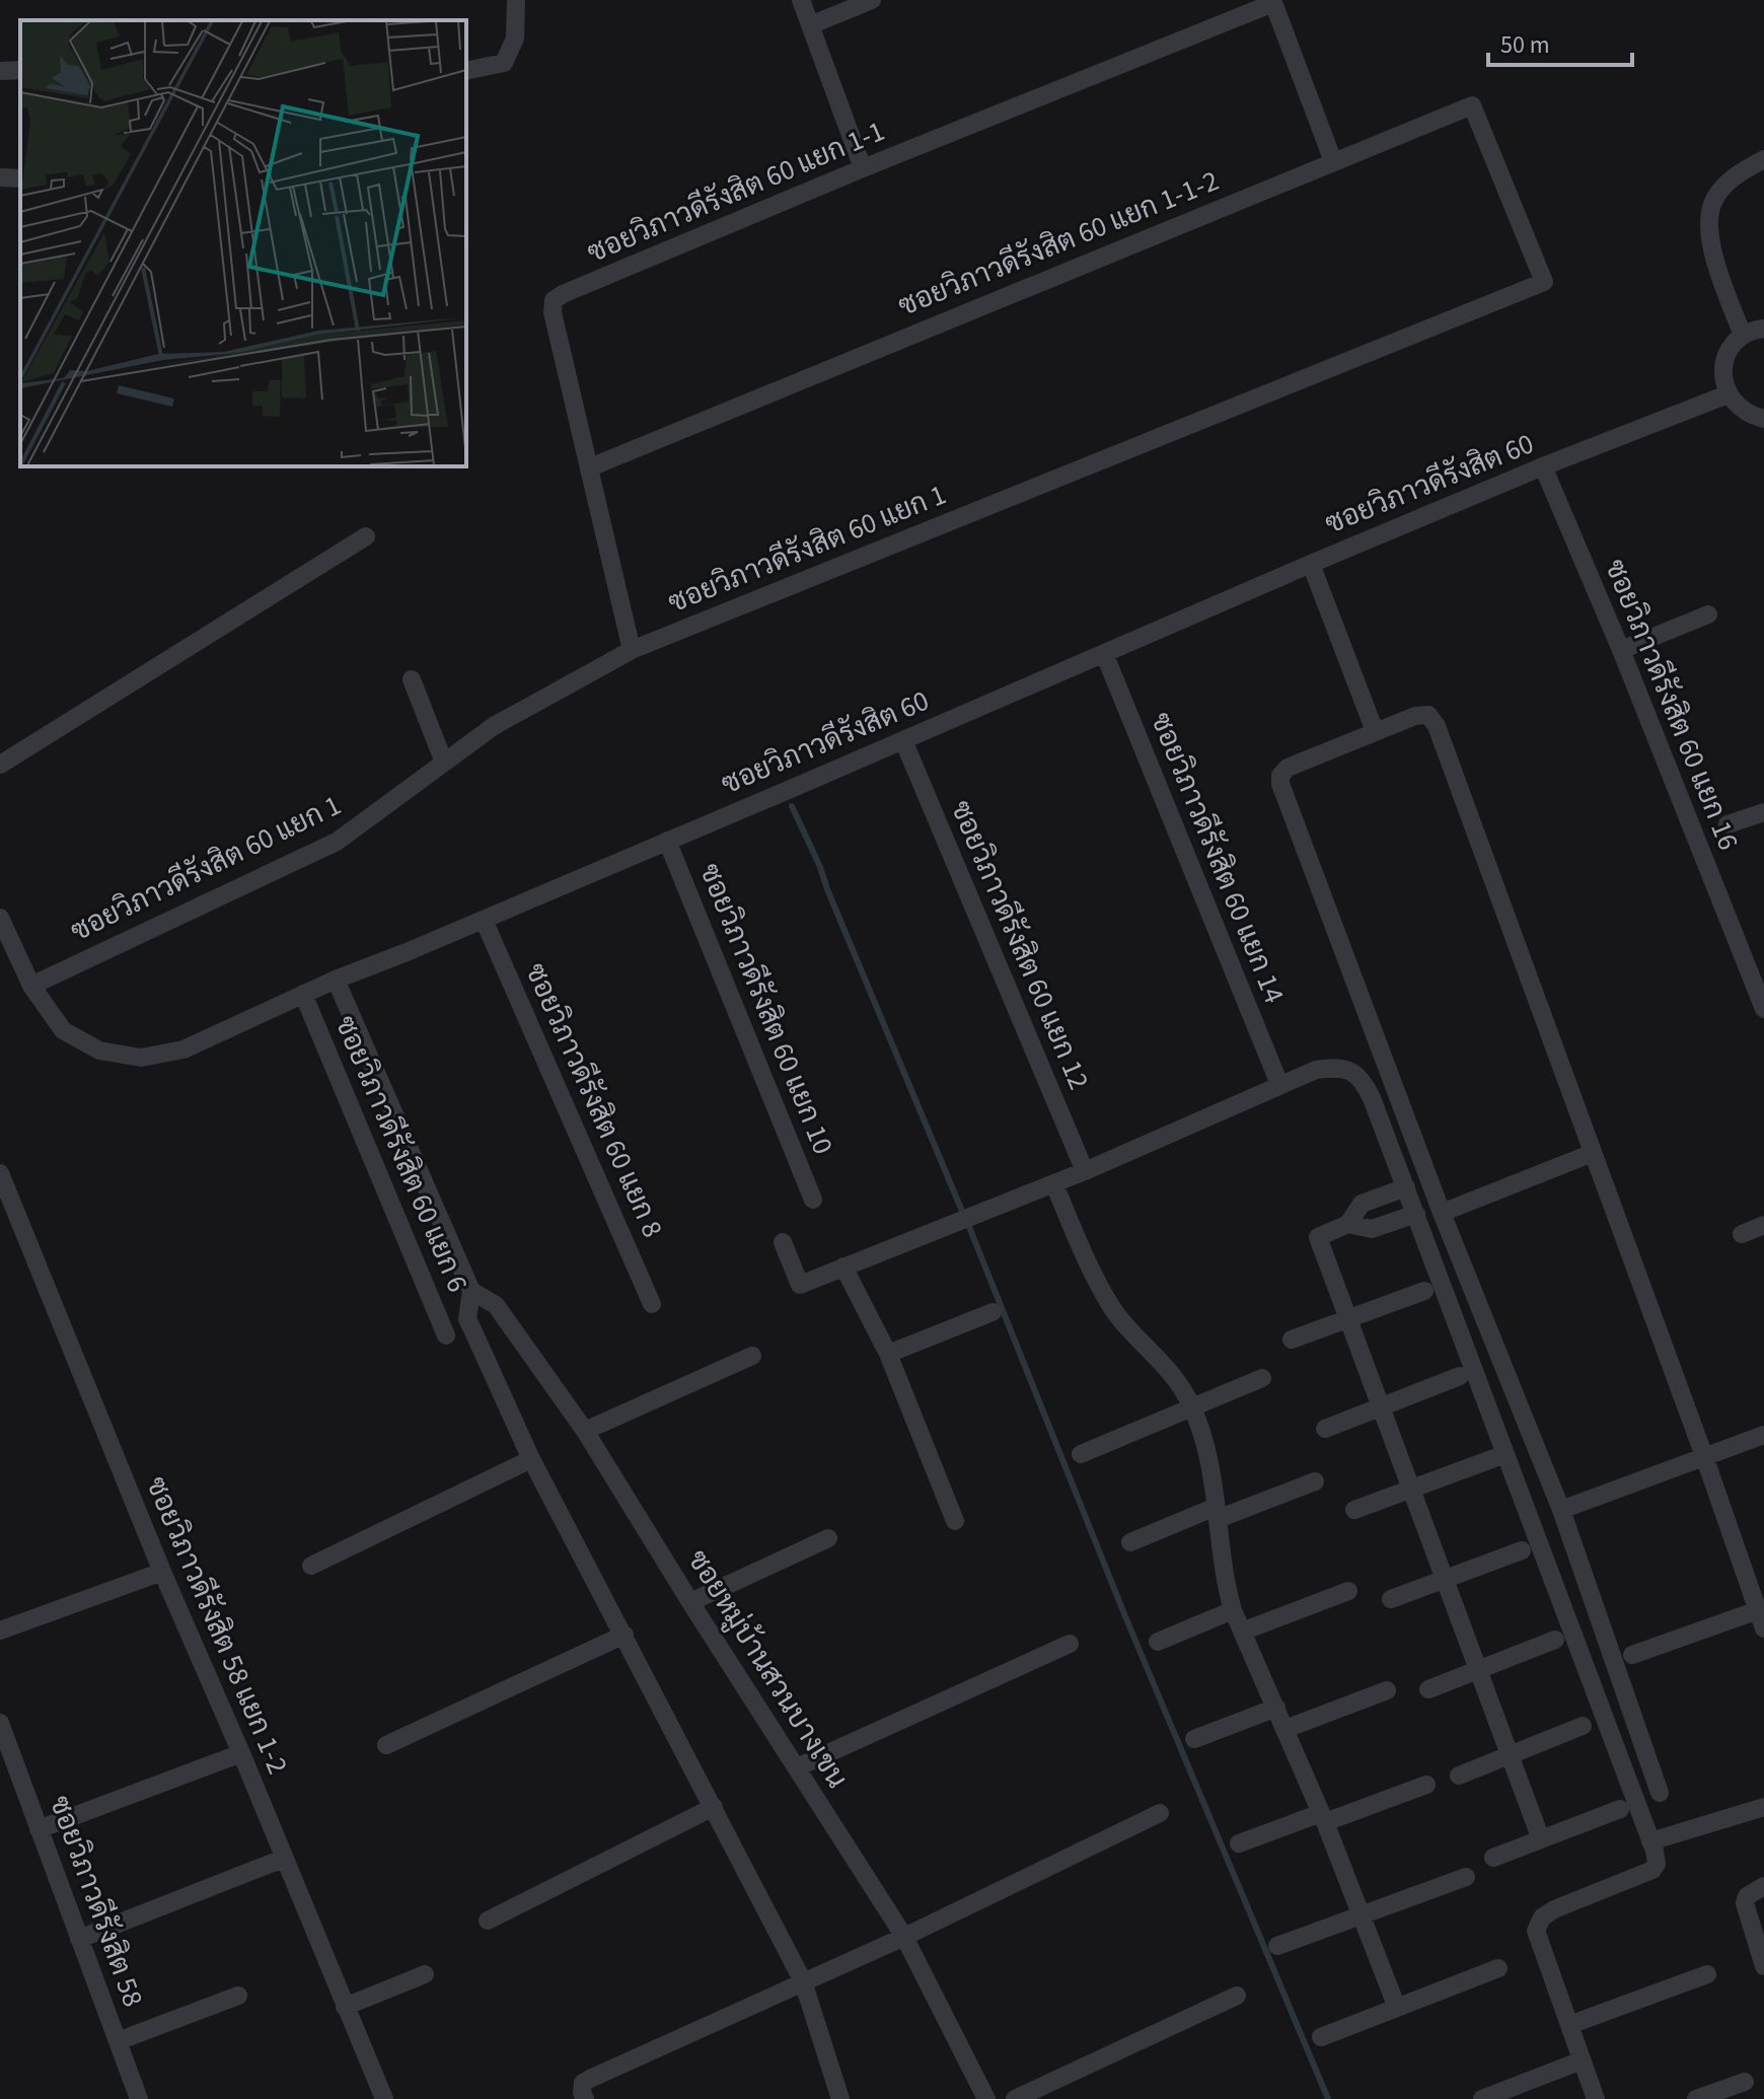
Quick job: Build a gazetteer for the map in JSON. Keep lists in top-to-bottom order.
{
  "streets": {
    "street": [
      "ซอยวิภาวดีรังสิต 60 แยก 1-1",
      "ซอยวิภาวดีรังสิต 60 แยก 1-1-2",
      "ซอยวิภาวดีรังสิต 60",
      "ซอยวิภาวดีรังสิต 60 แยก 1",
      "ซอยวิภาวดีรังสิต 60 แยก 16",
      "ซอยวิภาวดีรังสิต 60 แยก 14",
      "ซอยวิภาวดีรังสิต 60 แยก 12",
      "ซอยวิภาวดีรังสิต 60 แยก 10",
      "ซอยวิภาวดีรังสิต 60 แยก 8",
      "ซอยวิภาวดีรังสิต 60 แยก 6",
      "ซอยวิภาวดีรังสิต 58 แยก 1-2",
      "ซอยหมู่บ้านสวนบางเขน",
      "ซอยวิภาวดีรังสิต 58"
    ]
  },
  "crossings": [
    ["ซอยวิภาวดีรังสิต 60 แยก 1-1", "ซอยวิภาวดีรังสิต 60 แยก 1-1-2"],
    ["ซอยวิภาวดีรังสิต 60 แยก 1-1", "ซอยวิภาวดีรังสิต 60 แยก 1"],
    ["ซอยวิภาวดีรังสิต 60 แยก 1-1-2", "ซอยวิภาวดีรังสิต 60 แยก 1"],
    ["ซอยวิภาวดีรังสิต 60", "ซอยวิภาวดีรังสิต 60 แยก 1"],
    ["ซอยวิภาวดีรังสิต 60", "ซอยวิภาวดีรังสิต 60 แยก 16"],
    ["ซอยวิภาวดีรังสิต 60", "ซอยวิภาวดีรังสิต 60 แยก 14"],
    ["ซอยวิภาวดีรังสิต 60", "ซอยวิภาวดีรังสิต 60 แยก 12"],
    ["ซอยวิภาวดีรังสิต 60", "ซอยวิภาวดีรังสิต 60 แยก 10"],
    ["ซอยวิภาวดีรังสิต 60", "ซอยวิภาวดีรังสิต 60 แยก 8"],
    ["ซอยวิภาวดีรังสิต 60", "ซอยวิภาวดีรังสิต 60 แยก 6"],
    ["ซอยวิภาวดีรังสิต 60", "ซอยหมู่บ้านสวนบางเขน"]
  ],
  "scale_bar": "50 m"
}
